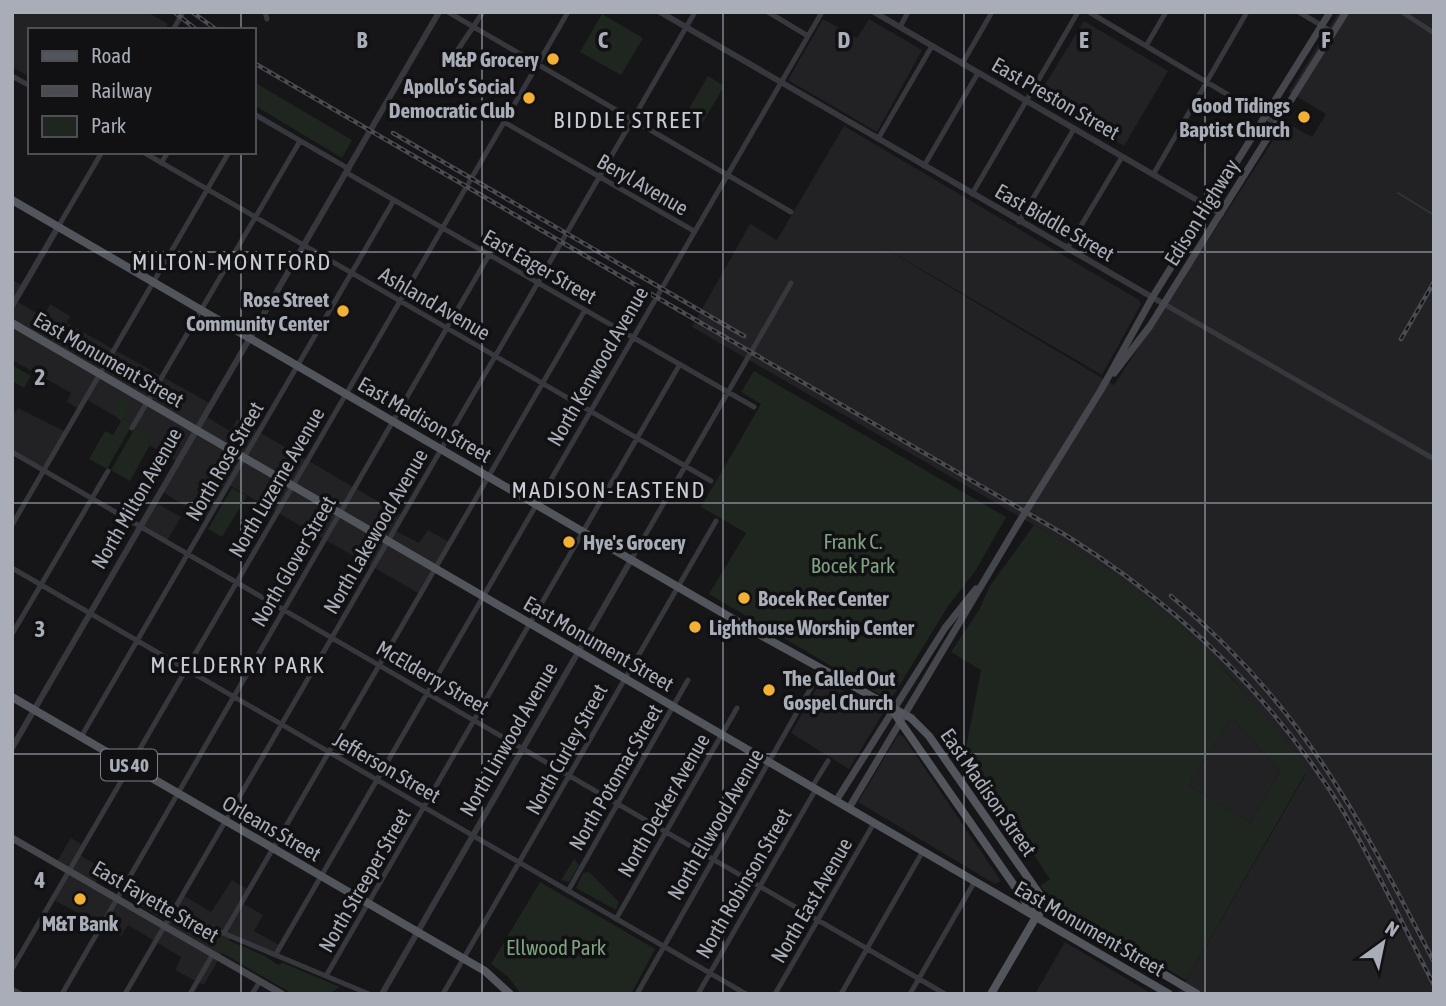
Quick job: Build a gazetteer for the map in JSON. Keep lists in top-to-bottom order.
{
  "streets": {
    "main road": [
      "Edison Highway",
      "East Monument Street",
      "East Madison Street",
      "US 40",
      "Orleans Street",
      "East Fayette Street"
    ],
    "street": [
      "East Preston Street",
      "Beryl Avenue",
      "East Biddle Street",
      "East Eager Street",
      "Ashland Avenue",
      "North Kenwood Avenue",
      "North Rose Street",
      "North Luzerne Avenue",
      "North Milton Avenue",
      "North Lakewood Avenue",
      "North Glover Street",
      "McElderry Street",
      "North Linwood Avenue",
      "North Curley Street",
      "Jefferson Street",
      "North Potomac Street",
      "North Decker Avenue",
      "North Ellwood Avenue",
      "North Streeper Street",
      "North Robinson Street",
      "North East Avenue"
    ]
  },
  "crossings": [
    ["East Preston Street", "Edison Highway"],
    ["Beryl Avenue", "North Kenwood Avenue"],
    ["Beryl Avenue", "North Luzerne Avenue"],
    ["Beryl Avenue", "North Lakewood Avenue"],
    ["Edison Highway", "East Biddle Street"],
    ["Edison Highway", "East Monument Street"],
    ["Edison Highway", "East Madison Street"],
    ["East Biddle Street", "North Kenwood Avenue"],
    ["East Biddle Street", "North Lakewood Avenue"],
    ["East Eager Street", "North Kenwood Avenue"],
    ["East Eager Street", "North Rose Street"],
    ["East Eager Street", "North Luzerne Avenue"],
    ["East Eager Street", "North Milton Avenue"],
    ["East Eager Street", "North Lakewood Avenue"],
    ["East Eager Street", "North Glover Street"],
    ["East Eager Street", "North Linwood Avenue"],
    ["East Eager Street", "North Streeper Street"],
    ["Ashland Avenue", "North Kenwood Avenue"],
    ["Ashland Avenue", "North Rose Street"],
    ["Ashland Avenue", "North Luzerne Avenue"],
    ["Ashland Avenue", "North Milton Avenue"],
    ["Ashland Avenue", "North Lakewood Avenue"],
    ["Ashland Avenue", "North Glover Street"],
    ["Ashland Avenue", "North Linwood Avenue"],
    ["Ashland Avenue", "North Streeper Street"],
    ["East Monument Street", "North Kenwood Avenue"],
    ["East Monument Street", "East Madison Street"],
    ["East Monument Street", "North Rose Street"],
    ["East Monument Street", "North Luzerne Avenue"],
    ["East Monument Street", "North Milton Avenue"],
    ["East Monument Street", "North Lakewood Avenue"],
    ["East Monument Street", "North Glover Street"],
    ["East Monument Street", "North Linwood Avenue"],
    ["East Monument Street", "North Curley Street"],
    ["East Monument Street", "North Potomac Street"],
    ["East Monument Street", "North Decker Avenue"],
    ["East Monument Street", "North Ellwood Avenue"],
    ["East Monument Street", "North Streeper Street"],
    ["East Monument Street", "North Robinson Street"],
    ["East Monument Street", "North East Avenue"],
    ["North Kenwood Avenue", "East Madison Street"],
    ["North Kenwood Avenue", "McElderry Street"],
    ["North Kenwood Avenue", "Jefferson Street"],
    ["North Kenwood Avenue", "Orleans Street"],
    ["East Madison Street", "North Rose Street"],
    ["East Madison Street", "North Luzerne Avenue"],
    ["East Madison Street", "North Milton Avenue"],
    ["East Madison Street", "North Lakewood Avenue"],
    ["East Madison Street", "North Glover Street"],
    ["East Madison Street", "North Linwood Avenue"],
    ["East Madison Street", "North Curley Street"],
    ["East Madison Street", "North Ellwood Avenue"],
    ["East Madison Street", "North Streeper Street"],
    ["North Rose Street", "McElderry Street"],
    ["North Rose Street", "Jefferson Street"],
    ["North Rose Street", "Orleans Street"],
    ["North Luzerne Avenue", "McElderry Street"],
    ["North Luzerne Avenue", "Jefferson Street"],
    ["North Luzerne Avenue", "Orleans Street"],
    ["North Luzerne Avenue", "East Fayette Street"],
    ["North Milton Avenue", "McElderry Street"],
    ["North Milton Avenue", "Jefferson Street"],
    ["North Milton Avenue", "Orleans Street"],
    ["North Lakewood Avenue", "McElderry Street"],
    ["North Lakewood Avenue", "Jefferson Street"],
    ["North Lakewood Avenue", "Orleans Street"],
    ["North Lakewood Avenue", "East Fayette Street"],
    ["North Glover Street", "McElderry Street"],
    ["North Glover Street", "Jefferson Street"],
    ["North Glover Street", "Orleans Street"],
    ["North Glover Street", "East Fayette Street"],
    ["McElderry Street", "North Linwood Avenue"],
    ["McElderry Street", "North Curley Street"],
    ["McElderry Street", "North Potomac Street"],
    ["McElderry Street", "North Decker Avenue"],
    ["McElderry Street", "North Ellwood Avenue"],
    ["McElderry Street", "North Streeper Street"],
    ["McElderry Street", "North Robinson Street"],
    ["McElderry Street", "North East Avenue"],
    ["North Linwood Avenue", "Jefferson Street"],
    ["North Linwood Avenue", "Orleans Street"],
    ["North Curley Street", "Jefferson Street"],
    ["North Curley Street", "Orleans Street"],
    ["Jefferson Street", "North Potomac Street"],
    ["Jefferson Street", "North Decker Avenue"],
    ["Jefferson Street", "North Ellwood Avenue"],
    ["Jefferson Street", "North Streeper Street"],
    ["Jefferson Street", "North Robinson Street"],
    ["Orleans Street", "North Streeper Street"]
  ],
  "districts": [
    "BIDDLE STREET",
    "MILTON-MONTFORD",
    "MADISON-EASTEND",
    "MCELDERRY PARK"
  ],
  "parks": ["Frank C. Bocek Park", "Ellwood Park"],
  "places": [
    "M&P Grocery",
    "Apollo’s Social Democratic Club",
    "Good Tidings Baptist Church",
    "Rose Street Community Center",
    "Hye's Grocery",
    "Bocek Rec Center",
    "Lighthouse Worship Center",
    "The Called Out Gospel Church",
    "M&T Bank"
  ],
  "legend": ["Road", "Railway", "Park"],
  "north": "top right",
  "grid": {
    "columns": [
      "B",
      "C",
      "D",
      "E",
      "F"
    ],
    "rows": ["2", "3", "4"]
  }
}
